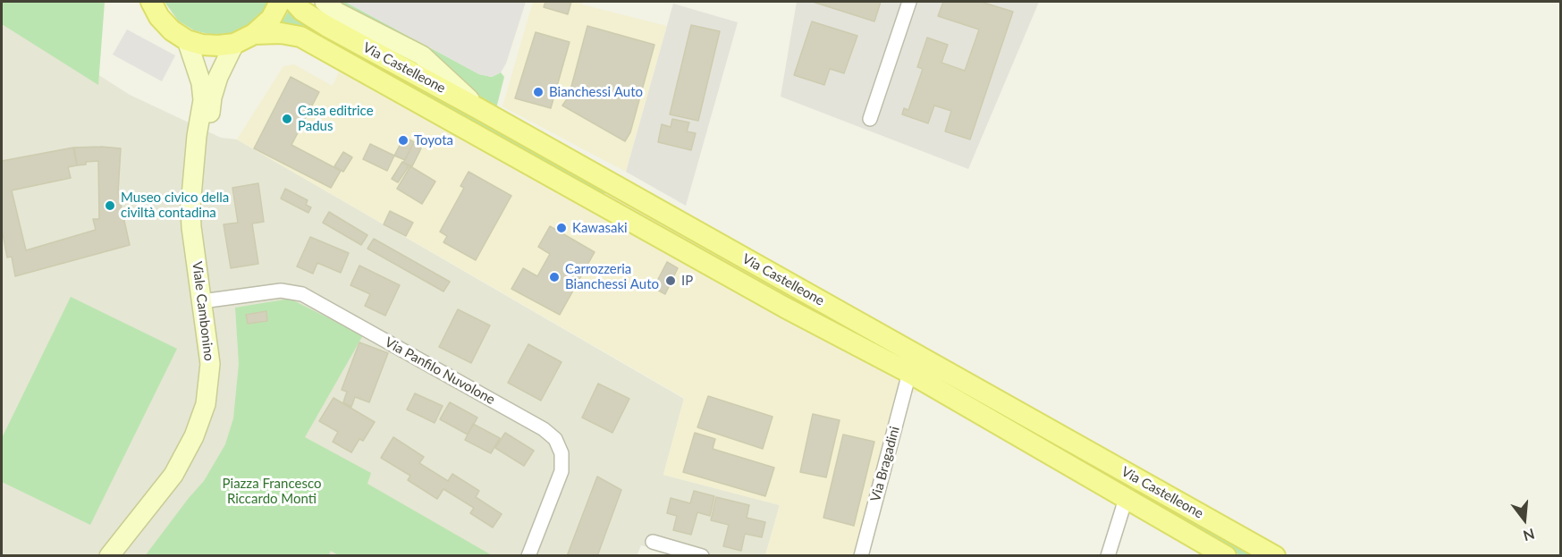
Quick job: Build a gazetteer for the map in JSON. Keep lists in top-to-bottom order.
{
  "streets": {
    "main road": ["Via Castelleone"],
    "street": ["Viale Cambonino", "Via Panfilo Nuvolone", "Via Bragadini"]
  },
  "crossings": [
    ["Via Castelleone", "Via Bragadini"],
    ["Viale Cambonino", "Via Panfilo Nuvolone"]
  ],
  "parks": ["Piazza Francesco Riccardo Monti"],
  "places": [
    "Bianchessi Auto",
    "Casa editrice Padus",
    "Toyota",
    "Museo civico della civiltà contadina",
    "Kawasaki",
    "Carrozzeria Bianchessi Auto",
    "IP"
  ],
  "north": "bottom"
}
